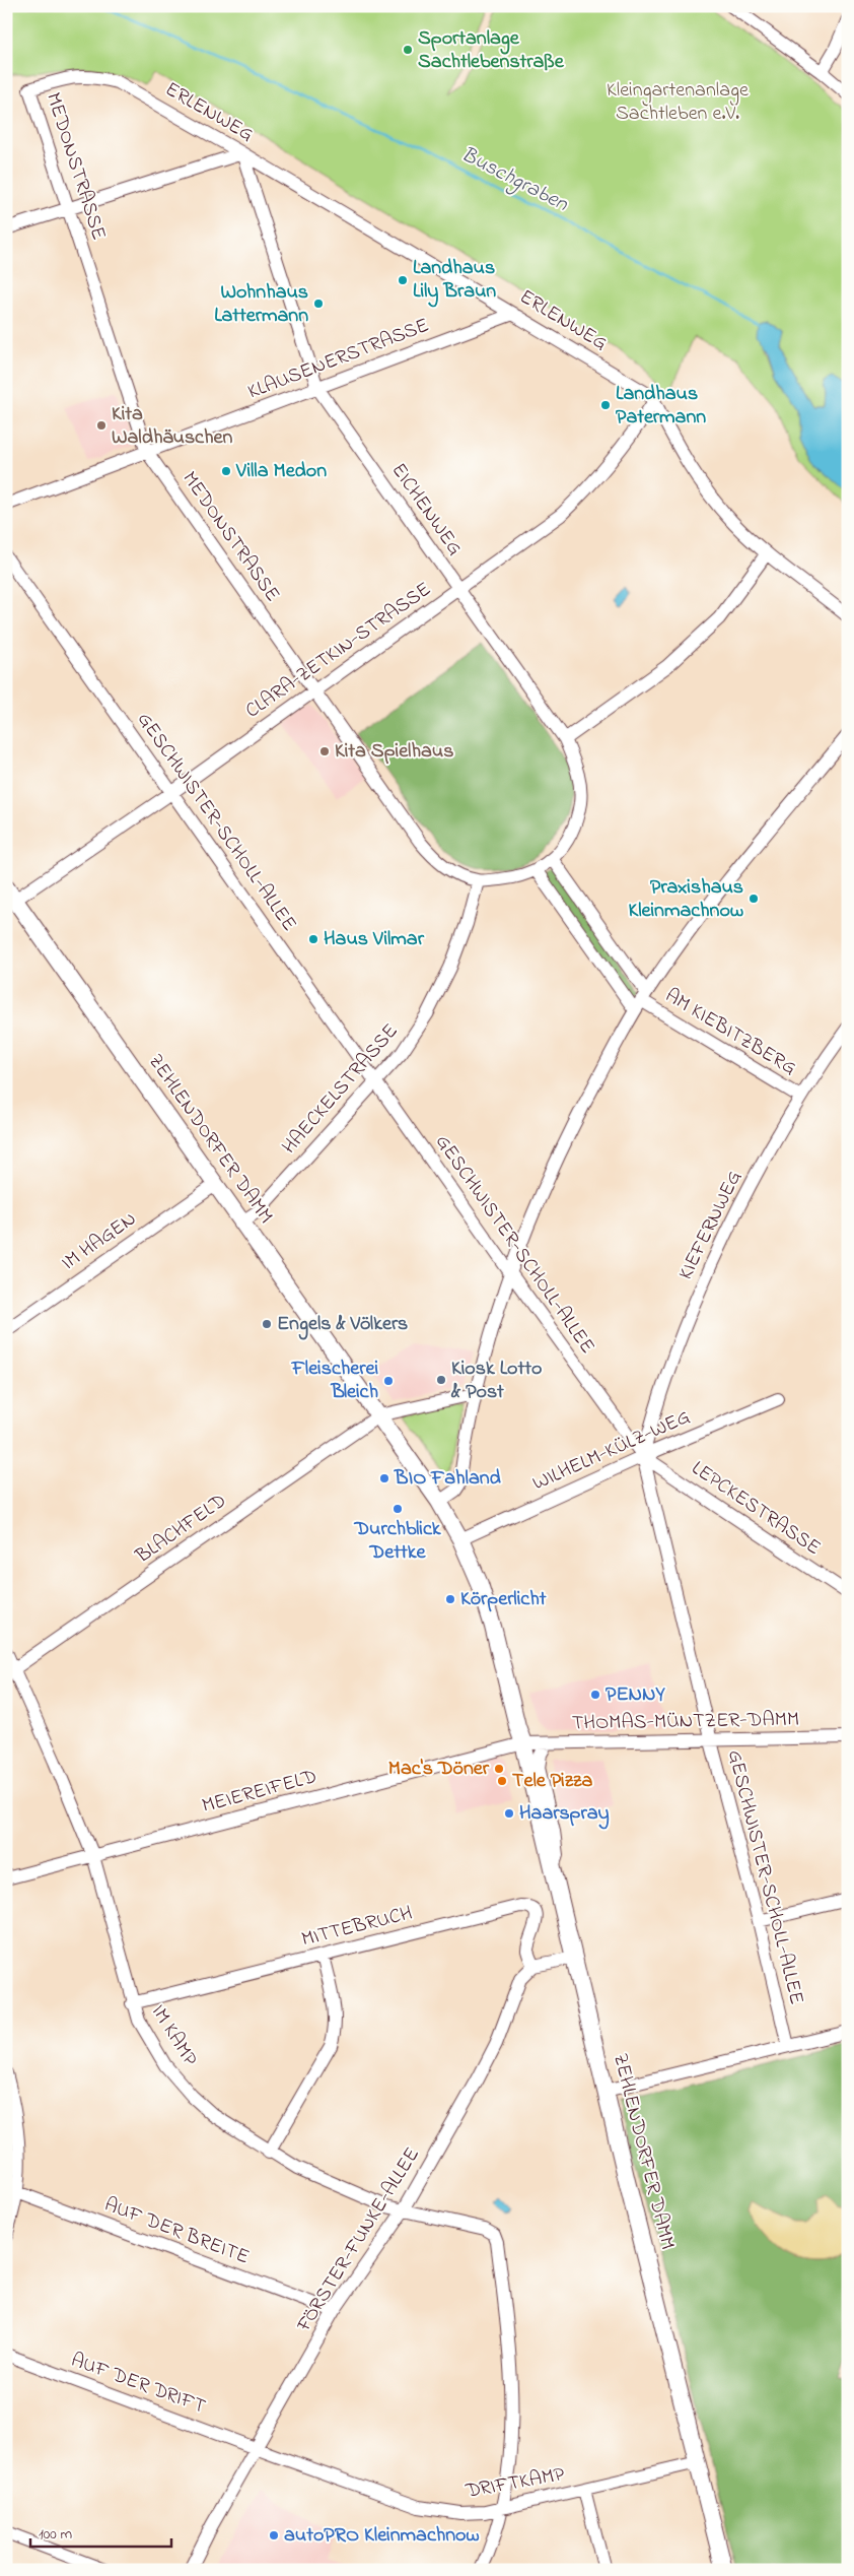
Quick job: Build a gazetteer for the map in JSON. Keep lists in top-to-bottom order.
{
  "streets": {
    "main road": ["ZEHLENDORFER DAMM"],
    "street": [
      "ERLENWEG",
      "MEDONSTRASSE",
      "KLAUSENERSTRASSE",
      "EICHENWEG",
      "CLARA-ZETKIN-STRASSE",
      "GESCHWISTER-SCHOLL-ALLEE",
      "AM KIEBITZBERG",
      "HAECKELSTRASSE",
      "KIEFERNWEG",
      "IM HAGEN",
      "WILHELM-KÜLZ-WEG",
      "LEPCKESTRASSE",
      "BLACHFELD",
      "THOMAS-MÜNTZER-DAMM",
      "MEIEREIFELD",
      "MITTEBRUCH",
      "IM KAMP",
      "AUF DER BREITE",
      "FÖRSTER-FUNKE-ALLEE",
      "AUF DER DRIFT",
      "DRIFTKAMP"
    ]
  },
  "crossings": [
    ["ERLENWEG", "MEDONSTRASSE"],
    ["ERLENWEG", "KLAUSENERSTRASSE"],
    ["ERLENWEG", "EICHENWEG"],
    ["ERLENWEG", "CLARA-ZETKIN-STRASSE"],
    ["MEDONSTRASSE", "KLAUSENERSTRASSE"],
    ["MEDONSTRASSE", "EICHENWEG"],
    ["MEDONSTRASSE", "CLARA-ZETKIN-STRASSE"],
    ["MEDONSTRASSE", "AM KIEBITZBERG"],
    ["MEDONSTRASSE", "HAECKELSTRASSE"],
    ["KLAUSENERSTRASSE", "EICHENWEG"],
    ["EICHENWEG", "CLARA-ZETKIN-STRASSE"],
    ["EICHENWEG", "AM KIEBITZBERG"],
    ["CLARA-ZETKIN-STRASSE", "GESCHWISTER-SCHOLL-ALLEE"],
    ["CLARA-ZETKIN-STRASSE", "ZEHLENDORFER DAMM"],
    ["GESCHWISTER-SCHOLL-ALLEE", "HAECKELSTRASSE"],
    ["GESCHWISTER-SCHOLL-ALLEE", "KIEFERNWEG"],
    ["GESCHWISTER-SCHOLL-ALLEE", "WILHELM-KÜLZ-WEG"],
    ["GESCHWISTER-SCHOLL-ALLEE", "LEPCKESTRASSE"],
    ["GESCHWISTER-SCHOLL-ALLEE", "THOMAS-MÜNTZER-DAMM"],
    ["AM KIEBITZBERG", "KIEFERNWEG"],
    ["HAECKELSTRASSE", "ZEHLENDORFER DAMM"],
    ["ZEHLENDORFER DAMM", "IM HAGEN"],
    ["ZEHLENDORFER DAMM", "WILHELM-KÜLZ-WEG"],
    ["ZEHLENDORFER DAMM", "BLACHFELD"],
    ["ZEHLENDORFER DAMM", "THOMAS-MÜNTZER-DAMM"],
    ["ZEHLENDORFER DAMM", "MEIEREIFELD"],
    ["ZEHLENDORFER DAMM", "DRIFTKAMP"],
    ["KIEFERNWEG", "WILHELM-KÜLZ-WEG"],
    ["KIEFERNWEG", "LEPCKESTRASSE"],
    ["WILHELM-KÜLZ-WEG", "LEPCKESTRASSE"],
    ["BLACHFELD", "IM KAMP"],
    ["THOMAS-MÜNTZER-DAMM", "MEIEREIFELD"],
    ["MEIEREIFELD", "IM KAMP"],
    ["MITTEBRUCH", "IM KAMP"],
    ["MITTEBRUCH", "FÖRSTER-FUNKE-ALLEE"],
    ["IM KAMP", "FÖRSTER-FUNKE-ALLEE"],
    ["IM KAMP", "DRIFTKAMP"],
    ["AUF DER BREITE", "FÖRSTER-FUNKE-ALLEE"],
    ["FÖRSTER-FUNKE-ALLEE", "AUF DER DRIFT"],
    ["FÖRSTER-FUNKE-ALLEE", "DRIFTKAMP"],
    ["AUF DER DRIFT", "DRIFTKAMP"]
  ],
  "water": ["Buschgraben"],
  "parks": ["Kleingartenanlage Sachtleben e.V."],
  "places": [
    "Sportanlage Sachtlebenstraße",
    "Landhaus Lily Braun",
    "Wohnhaus Lattermann",
    "Landhaus Patermann",
    "Kita Waldhäuschen",
    "Villa Medon",
    "Kita Spielhaus",
    "Praxishaus Kleinmachnow",
    "Haus Vilmar",
    "Engels & Völkers",
    "Kiosk Lotto & Post",
    "Fleischerei Bleich",
    "BIO Fahland",
    "Durchblick Dettke",
    "Körperlicht",
    "PENNY",
    "Mac's Döner",
    "Tele Pizza",
    "Haarspray",
    "autoPRO Kleinmachnow"
  ],
  "scale_bar": "100 m"
}
